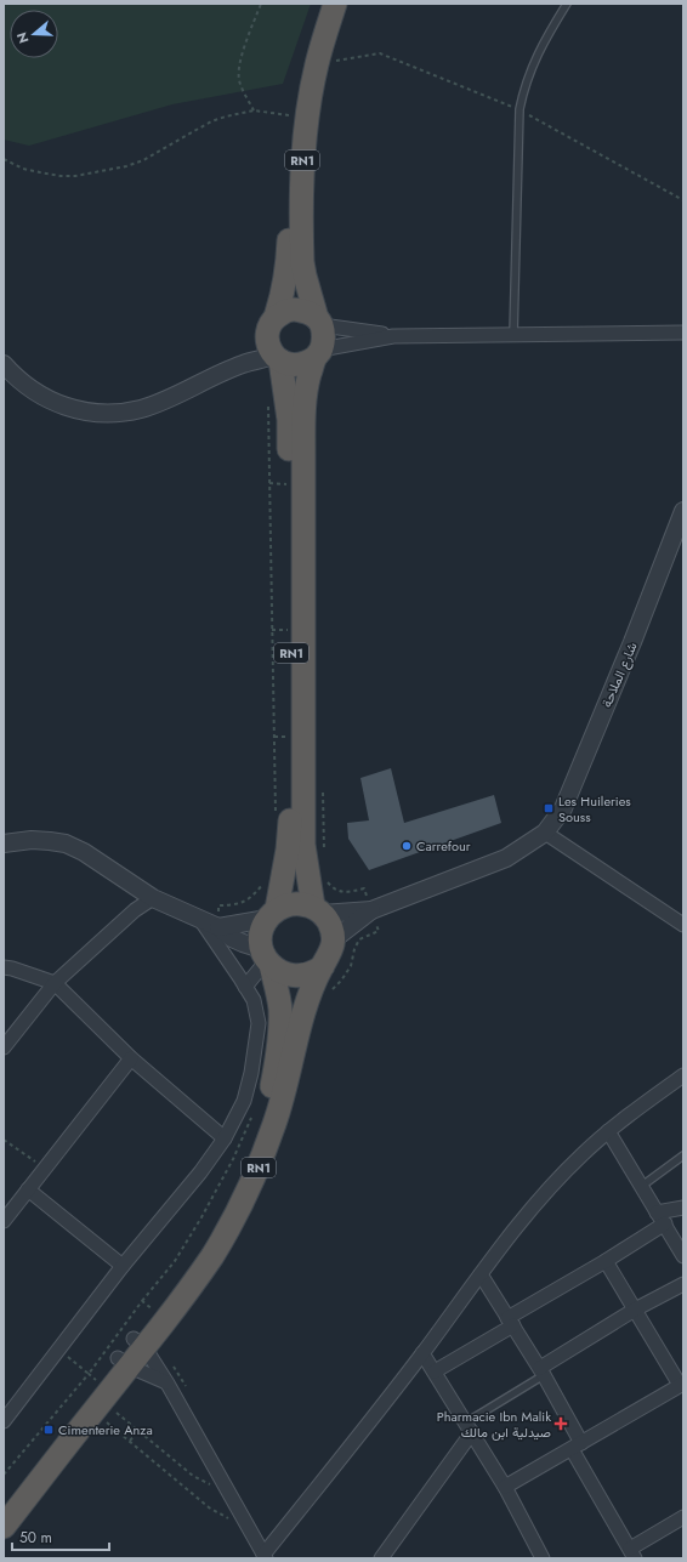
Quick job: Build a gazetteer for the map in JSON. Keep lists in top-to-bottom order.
{
  "streets": {
    "highway": ["RN1"],
    "street": ["شارع الملاحة"]
  },
  "places": {
    "transit": ["Les Huileries Souss", "Cimenterie Anza"],
    "other": ["Carrefour"],
    "health": ["Pharmacie Ibn Malik صيدلية ابن مالك"]
  },
  "scale_bar": "50 m",
  "north": "left"
}
